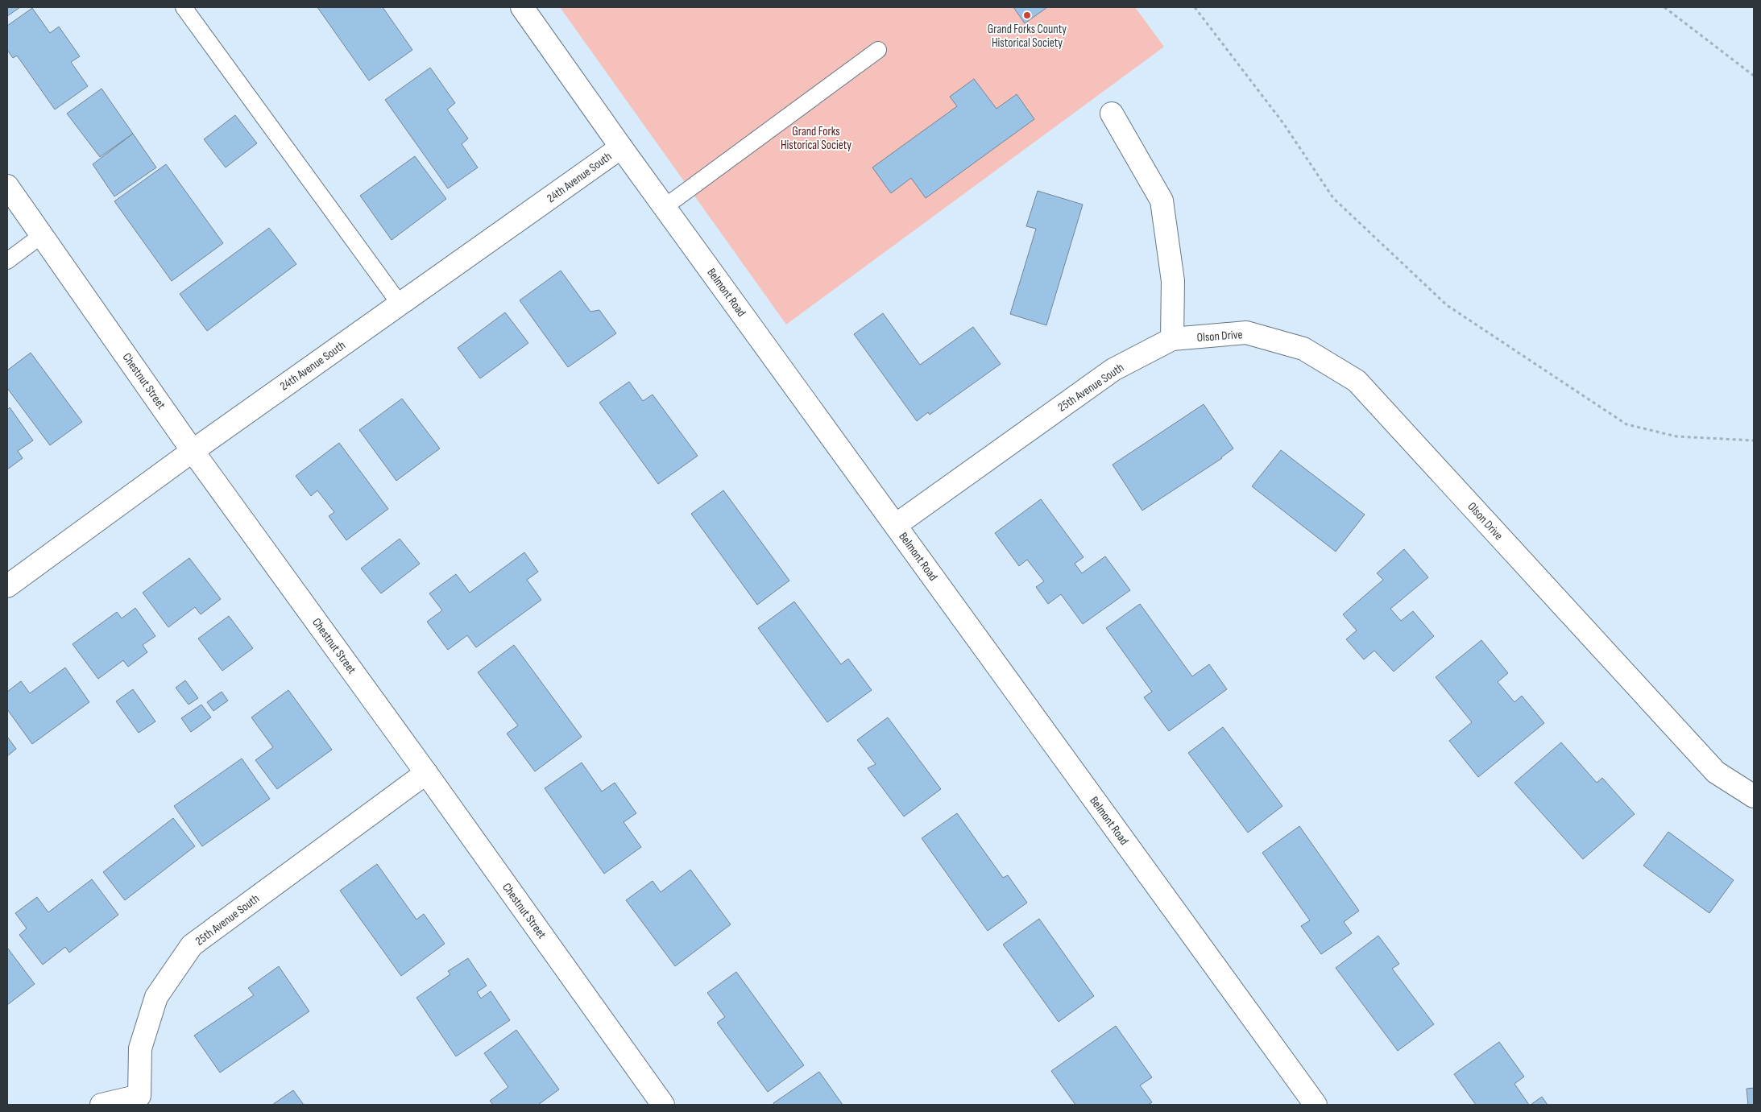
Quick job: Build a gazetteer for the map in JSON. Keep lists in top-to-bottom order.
{
  "streets": {
    "street": [
      "24th Avenue South",
      "Belmont Road",
      "Olson Drive",
      "Chestnut Street",
      "25th Avenue South"
    ]
  },
  "crossings": [
    ["24th Avenue South", "Belmont Road"],
    ["24th Avenue South", "Chestnut Street"],
    ["Belmont Road", "25th Avenue South"],
    ["Olson Drive", "25th Avenue South"],
    ["Chestnut Street", "25th Avenue South"]
  ],
  "parks": ["Grand Forks Historical Society"],
  "places": ["Grand Forks County Historical Society"]
}
